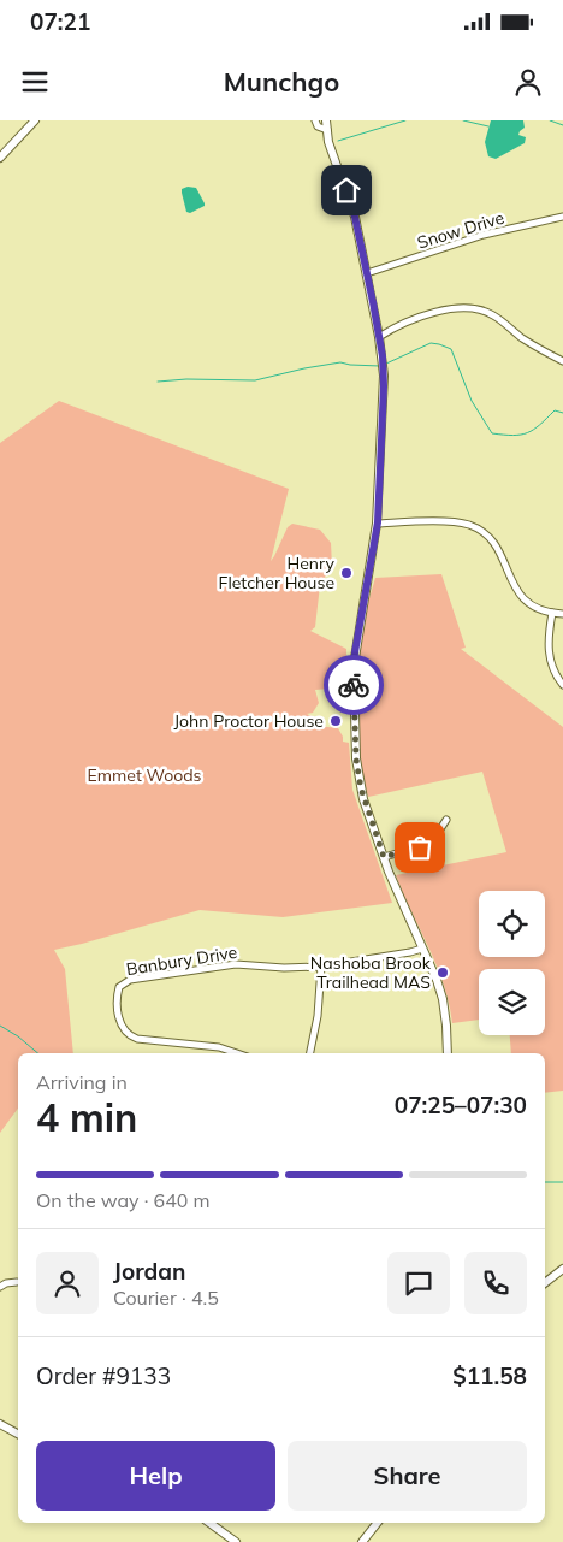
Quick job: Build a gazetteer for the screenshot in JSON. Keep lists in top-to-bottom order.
{
  "streets": {
    "street": ["Snow Drive", "Banbury Drive"]
  },
  "parks": ["Emmet Woods"],
  "places": ["Henry Fletcher House", "John Proctor House", "Nashoba Brook Trailhead MAS"],
  "page": {
    "status": "07:21",
    "header": "Munchgo",
    "heading": ["4 min", "Arriving in", "07:25–07:30"],
    "panel": [
      "Jordan",
      "Courier · 4.5",
      "Order #9133",
      "$11.58"
    ],
    "bar": "On the way · 640 m",
    "buttons": ["Help", "Share"]
  }
}
